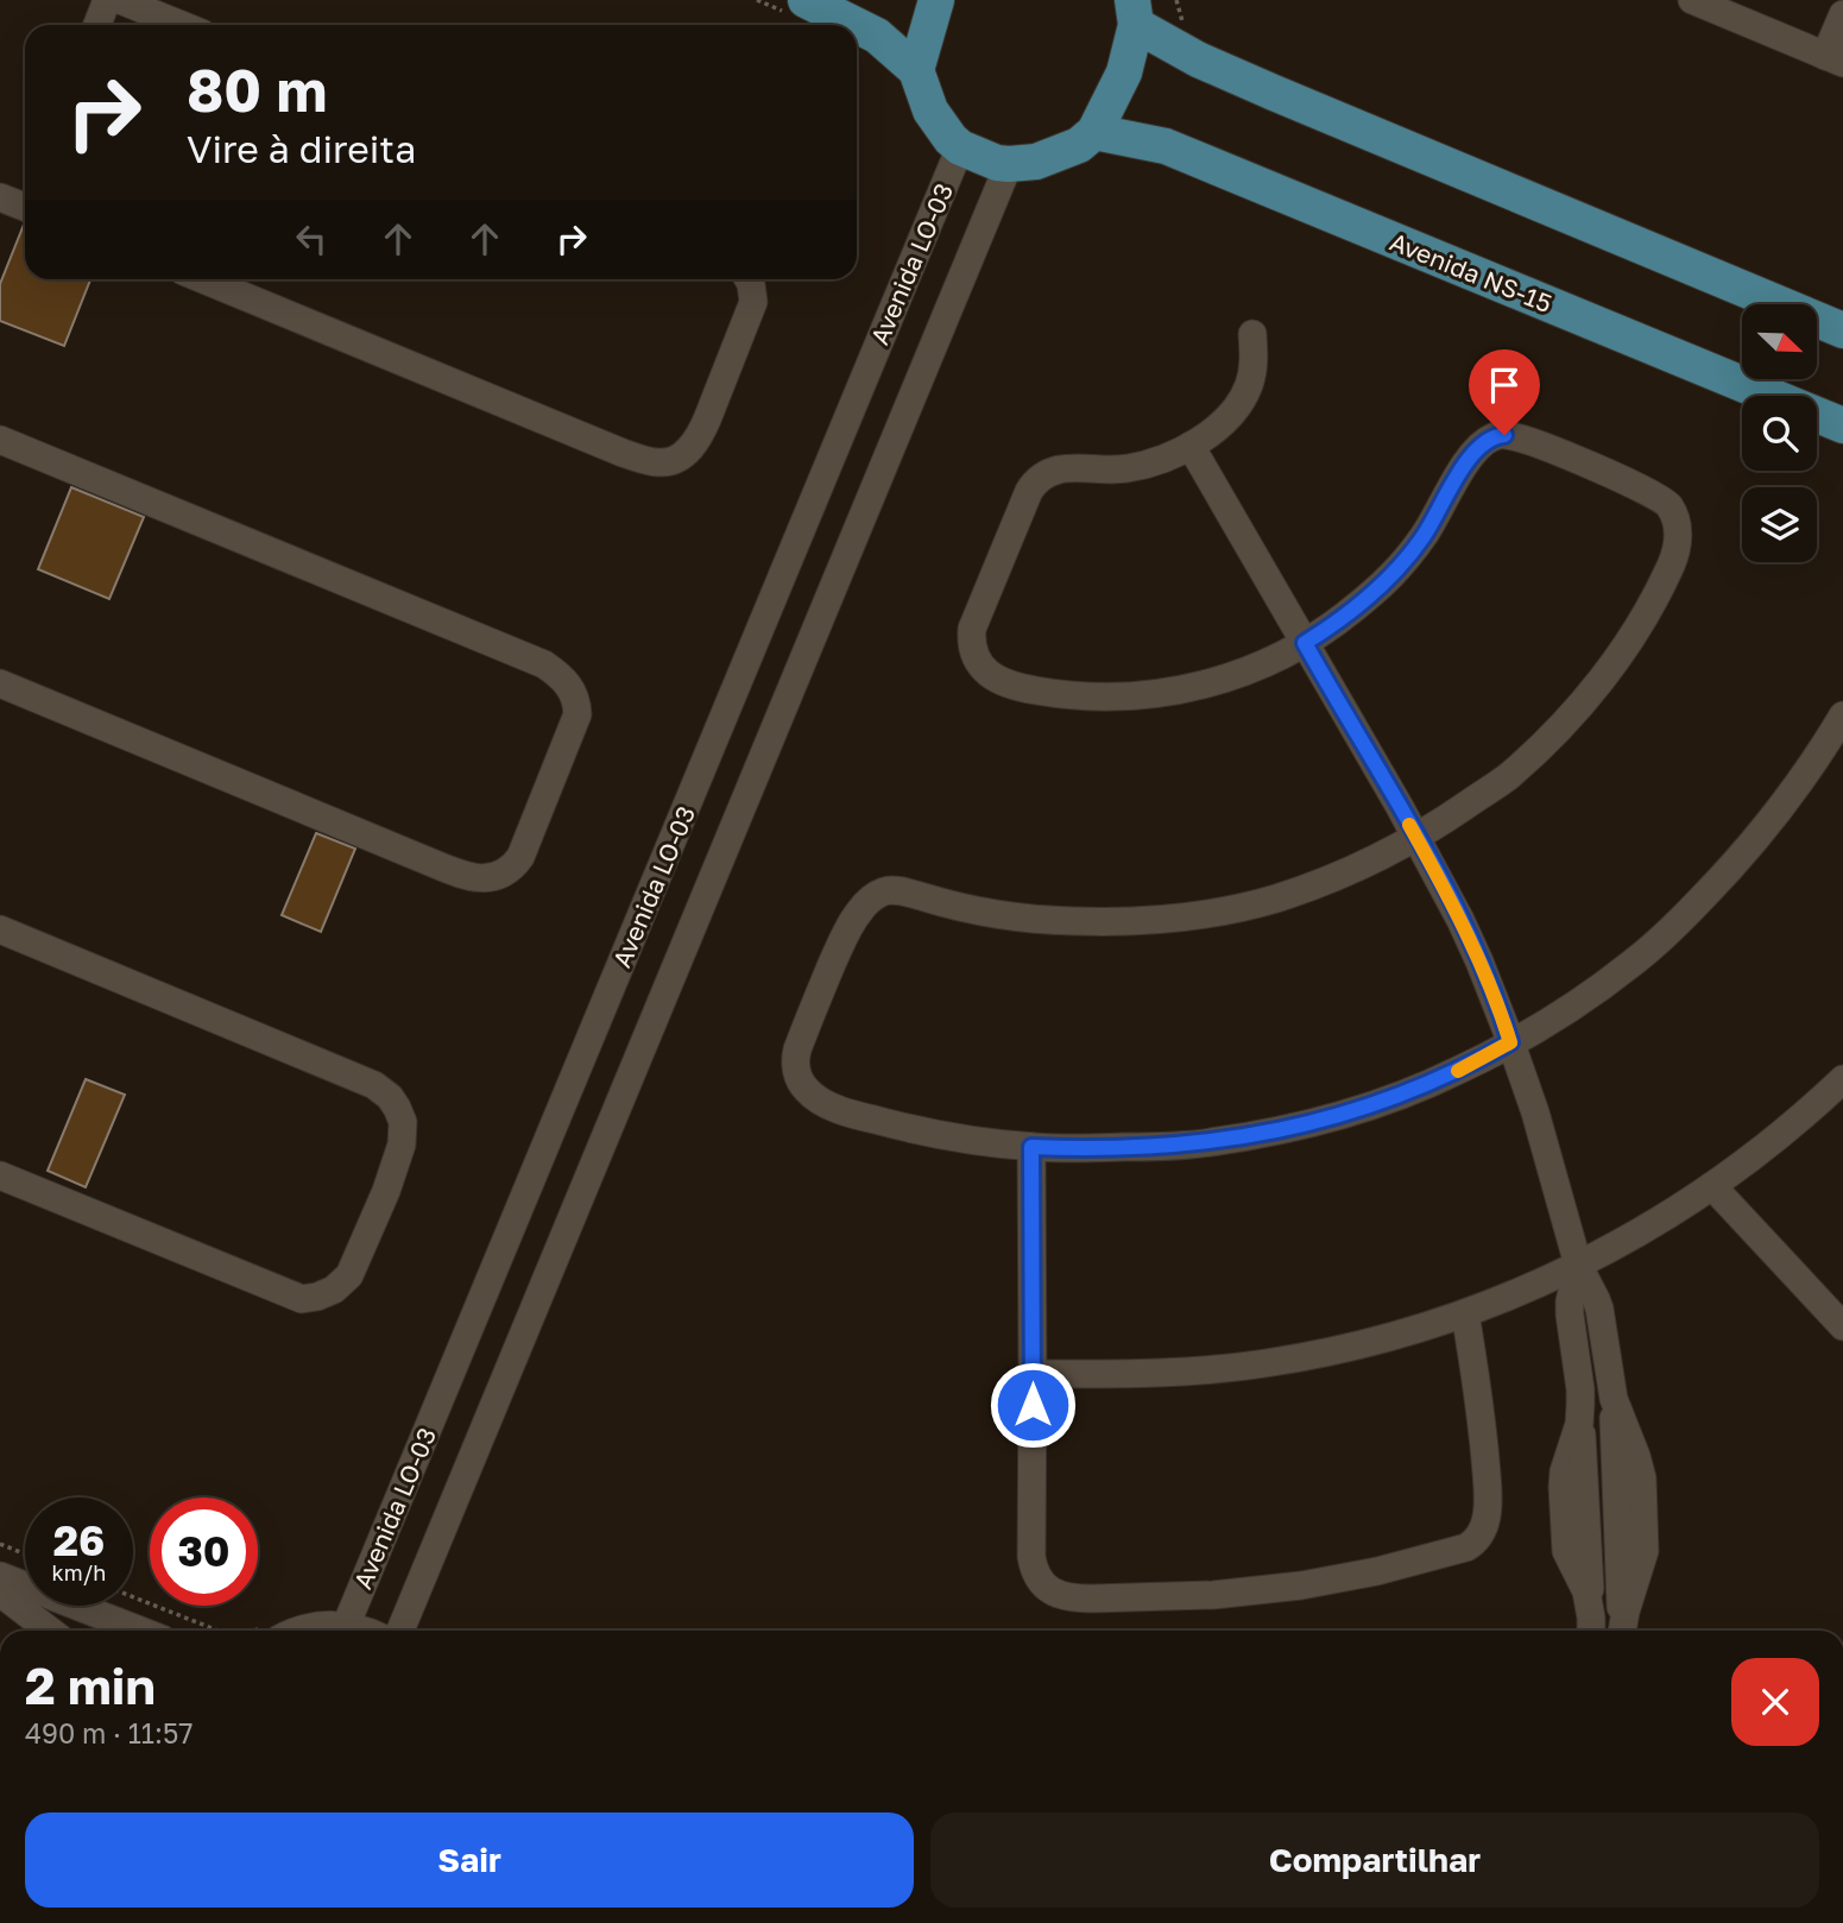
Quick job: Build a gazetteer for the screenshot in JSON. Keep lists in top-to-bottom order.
{
  "streets": {
    "main road": ["Avenida NS-15"],
    "street": ["Avenida LO-03"]
  },
  "north": "bottom right",
  "page": {
    "turn": ["80 m", "Vire à direita"],
    "speed": "26 km/h",
    "limit": "30",
    "heading": ["2 min", "490 m · 11:57"],
    "buttons": ["Sair", "Compartilhar"]
  }
}
